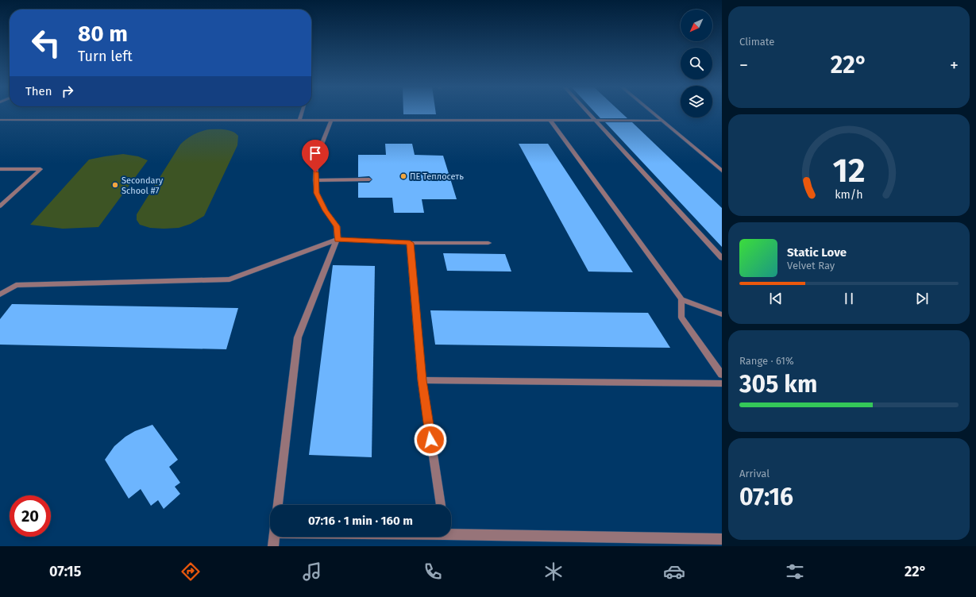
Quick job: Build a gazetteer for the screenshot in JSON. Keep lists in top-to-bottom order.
{
  "places": ["ПЕ Теплосеть", "Secondary School #7"],
  "north": "bottom left",
  "page": {
    "tile": [
      "Climate",
      ["Range · 61%", "305 km"],
      ["Arrival", "07:16"]
    ],
    "turn": ["80 m", "Turn left"],
    "heat": ["−", "22°", "+"],
    "then": "Then",
    "song": ["Static Love", "Velvet Ray"],
    "limit": "20",
    "trip": "07:16 · 1 min · 160 m",
    "tabs": ["07:15", "22°"],
    "gauge": ["12", "km/h"]
  }
}
